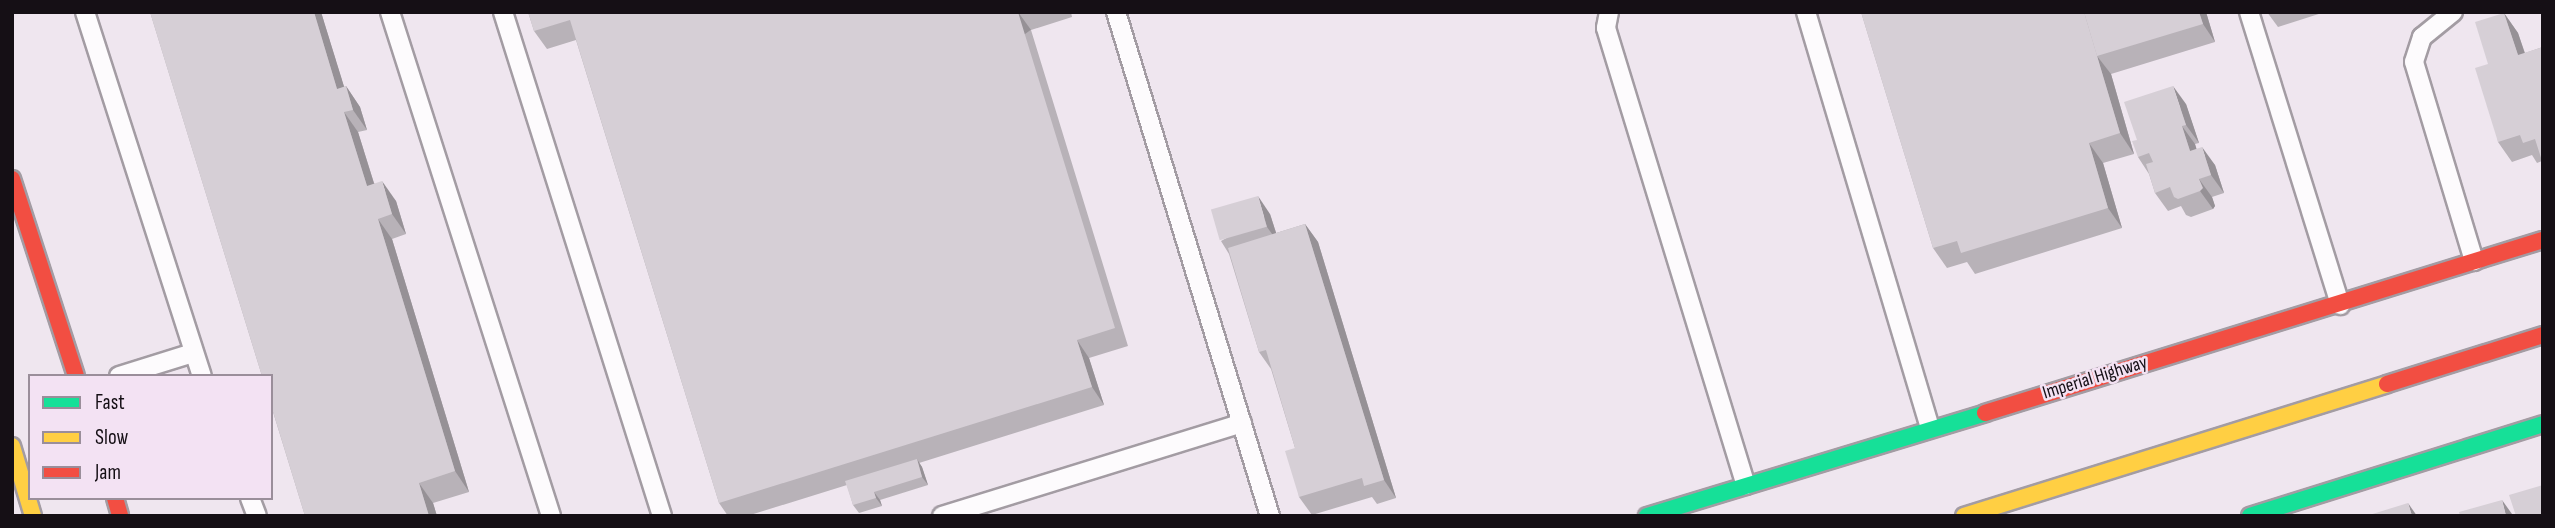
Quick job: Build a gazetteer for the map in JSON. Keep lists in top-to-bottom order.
{
  "streets": {
    "main road": ["Imperial Highway"]
  },
  "legend": ["Fast", "Slow", "Jam"]
}
